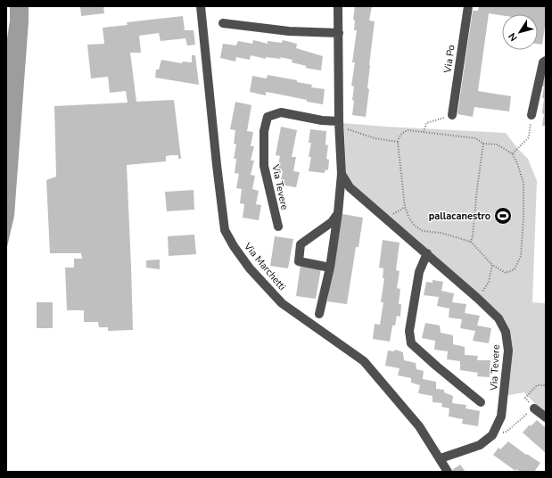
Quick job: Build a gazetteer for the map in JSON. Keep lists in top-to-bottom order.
{
  "streets": {
    "street": ["Via Po", "Via Tevere", "Via Marchetti"]
  },
  "crossings": [
    ["Via Tevere", "Via Marchetti"]
  ],
  "places": {
    "sports": ["pallacanestro"]
  },
  "north": "bottom left"
}
